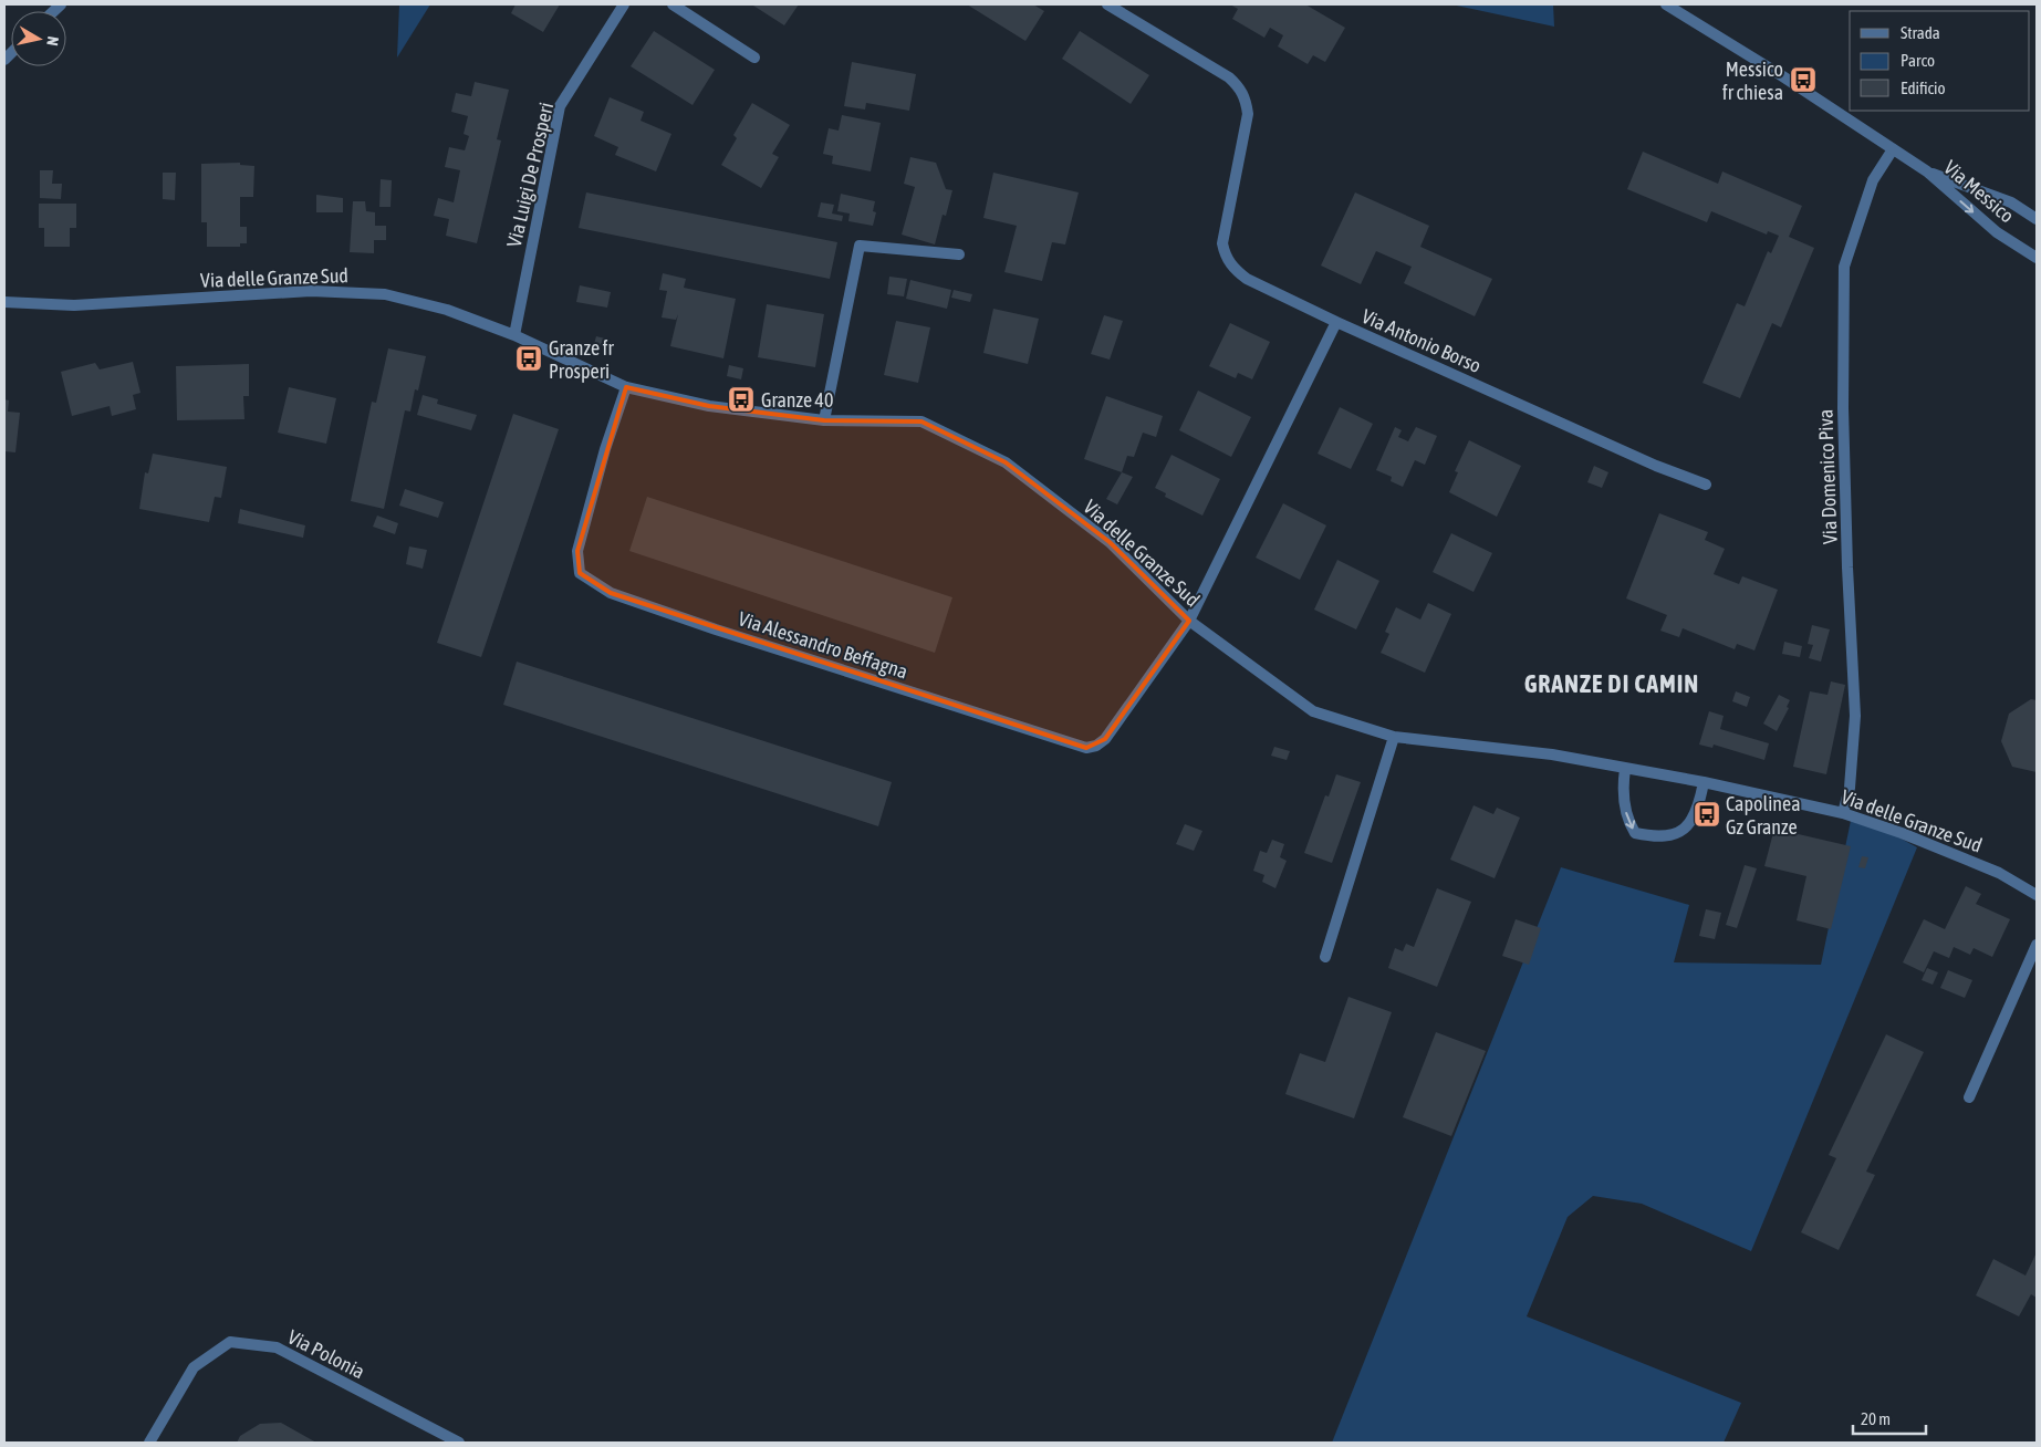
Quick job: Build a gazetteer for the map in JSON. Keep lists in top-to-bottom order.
{
  "streets": {
    "street": [
      "Via Luigi De Prosperi",
      "Via Messico",
      "Via delle Granze Sud",
      "Via Antonio Borso",
      "Via Domenico Piva",
      "Via Alessandro Beffagna",
      "Via Polonia"
    ]
  },
  "crossings": [
    ["Via Luigi De Prosperi", "Via delle Granze Sud"],
    ["Via Messico", "Via Domenico Piva"],
    ["Via delle Granze Sud", "Via Antonio Borso"],
    ["Via delle Granze Sud", "Via Domenico Piva"],
    ["Via delle Granze Sud", "Via Alessandro Beffagna"],
    ["Via Antonio Borso", "Via Alessandro Beffagna"]
  ],
  "districts": ["GRANZE DI CAMIN"],
  "places": {
    "bus stop": [
      "Messico fr chiesa",
      "Granze fr Prosperi",
      "Granze 40",
      "Capolinea Gz Granze"
    ]
  },
  "legend": ["Strada", "Parco", "Edificio"],
  "scale_bar": "20 m",
  "north": "right"
}
